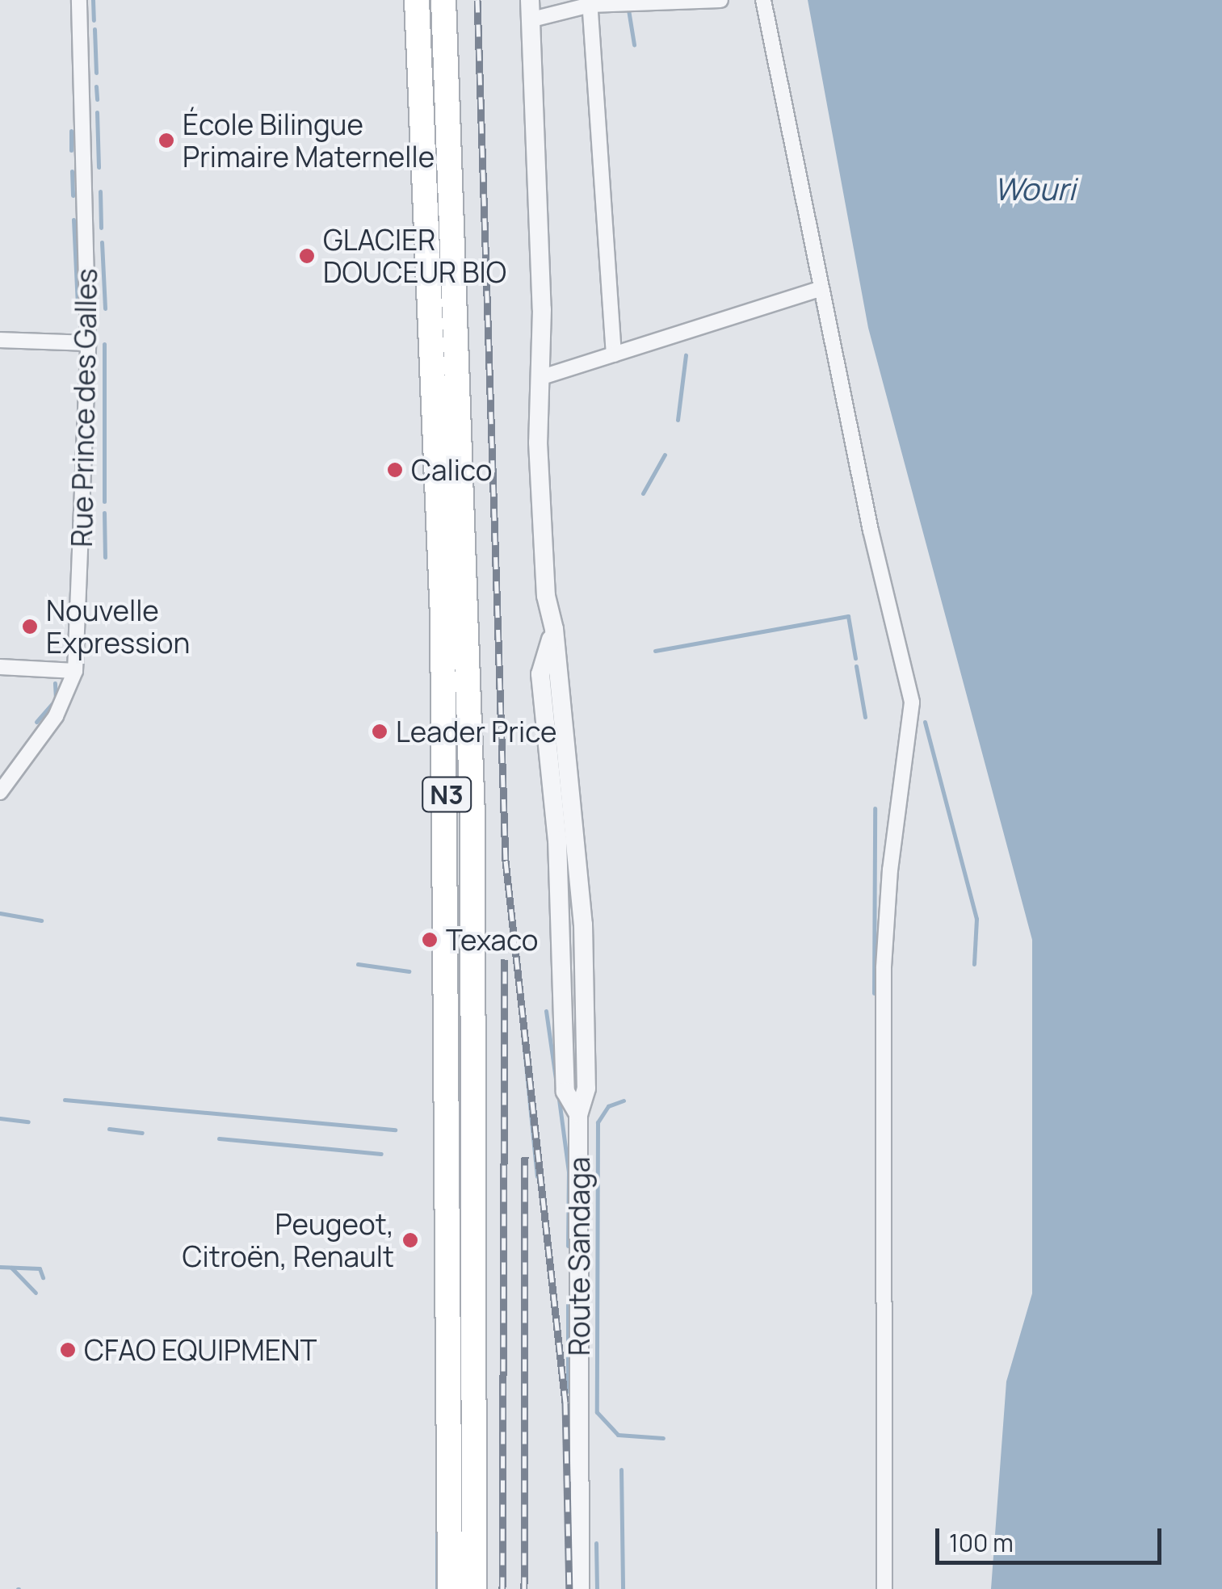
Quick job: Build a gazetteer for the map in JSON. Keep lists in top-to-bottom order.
{
  "streets": {
    "highway": ["N3"],
    "street": ["Rue Prince des Galles", "Route Sandaga"]
  },
  "water": ["Wouri"],
  "places": [
    "École Bilingue Primaire Maternelle",
    "GLACIER DOUCEUR BIO",
    "Calico",
    "Nouvelle Expression",
    "Leader Price",
    "Texaco",
    "Peugeot, Citroën, Renault",
    "CFAO EQUIPMENT"
  ],
  "scale_bar": "100 m"
}
